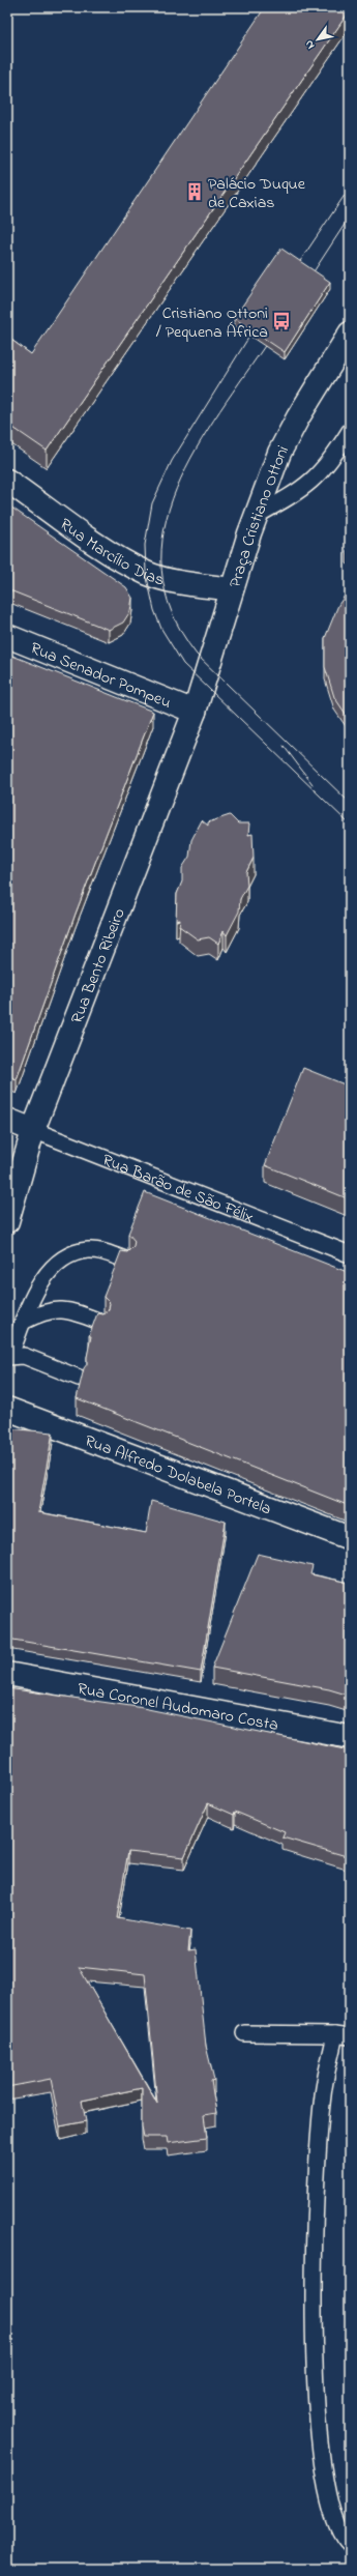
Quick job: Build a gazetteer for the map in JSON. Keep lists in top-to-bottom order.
{
  "streets": {
    "street": [
      "Praça Cristiano Ottoni",
      "Rua Marcílio Dias",
      "Rua Senador Pompeu",
      "Rua Bento Ribeiro",
      "Rua Barão de São Félix",
      "Rua Alfredo Dolabela Portela",
      "Rua Coronel Audomaro Costa"
    ]
  },
  "crossings": [
    ["Praça Cristiano Ottoni", "Rua Marcílio Dias"],
    ["Praça Cristiano Ottoni", "Rua Senador Pompeu"],
    ["Praça Cristiano Ottoni", "Rua Bento Ribeiro"],
    ["Rua Senador Pompeu", "Rua Bento Ribeiro"],
    ["Rua Bento Ribeiro", "Rua Barão de São Félix"]
  ],
  "places": {
    "building": ["Palácio Duque de Caxias"],
    "bus stop": ["Cristiano Ottoni / Pequena África"]
  },
  "north": "bottom left"
}
